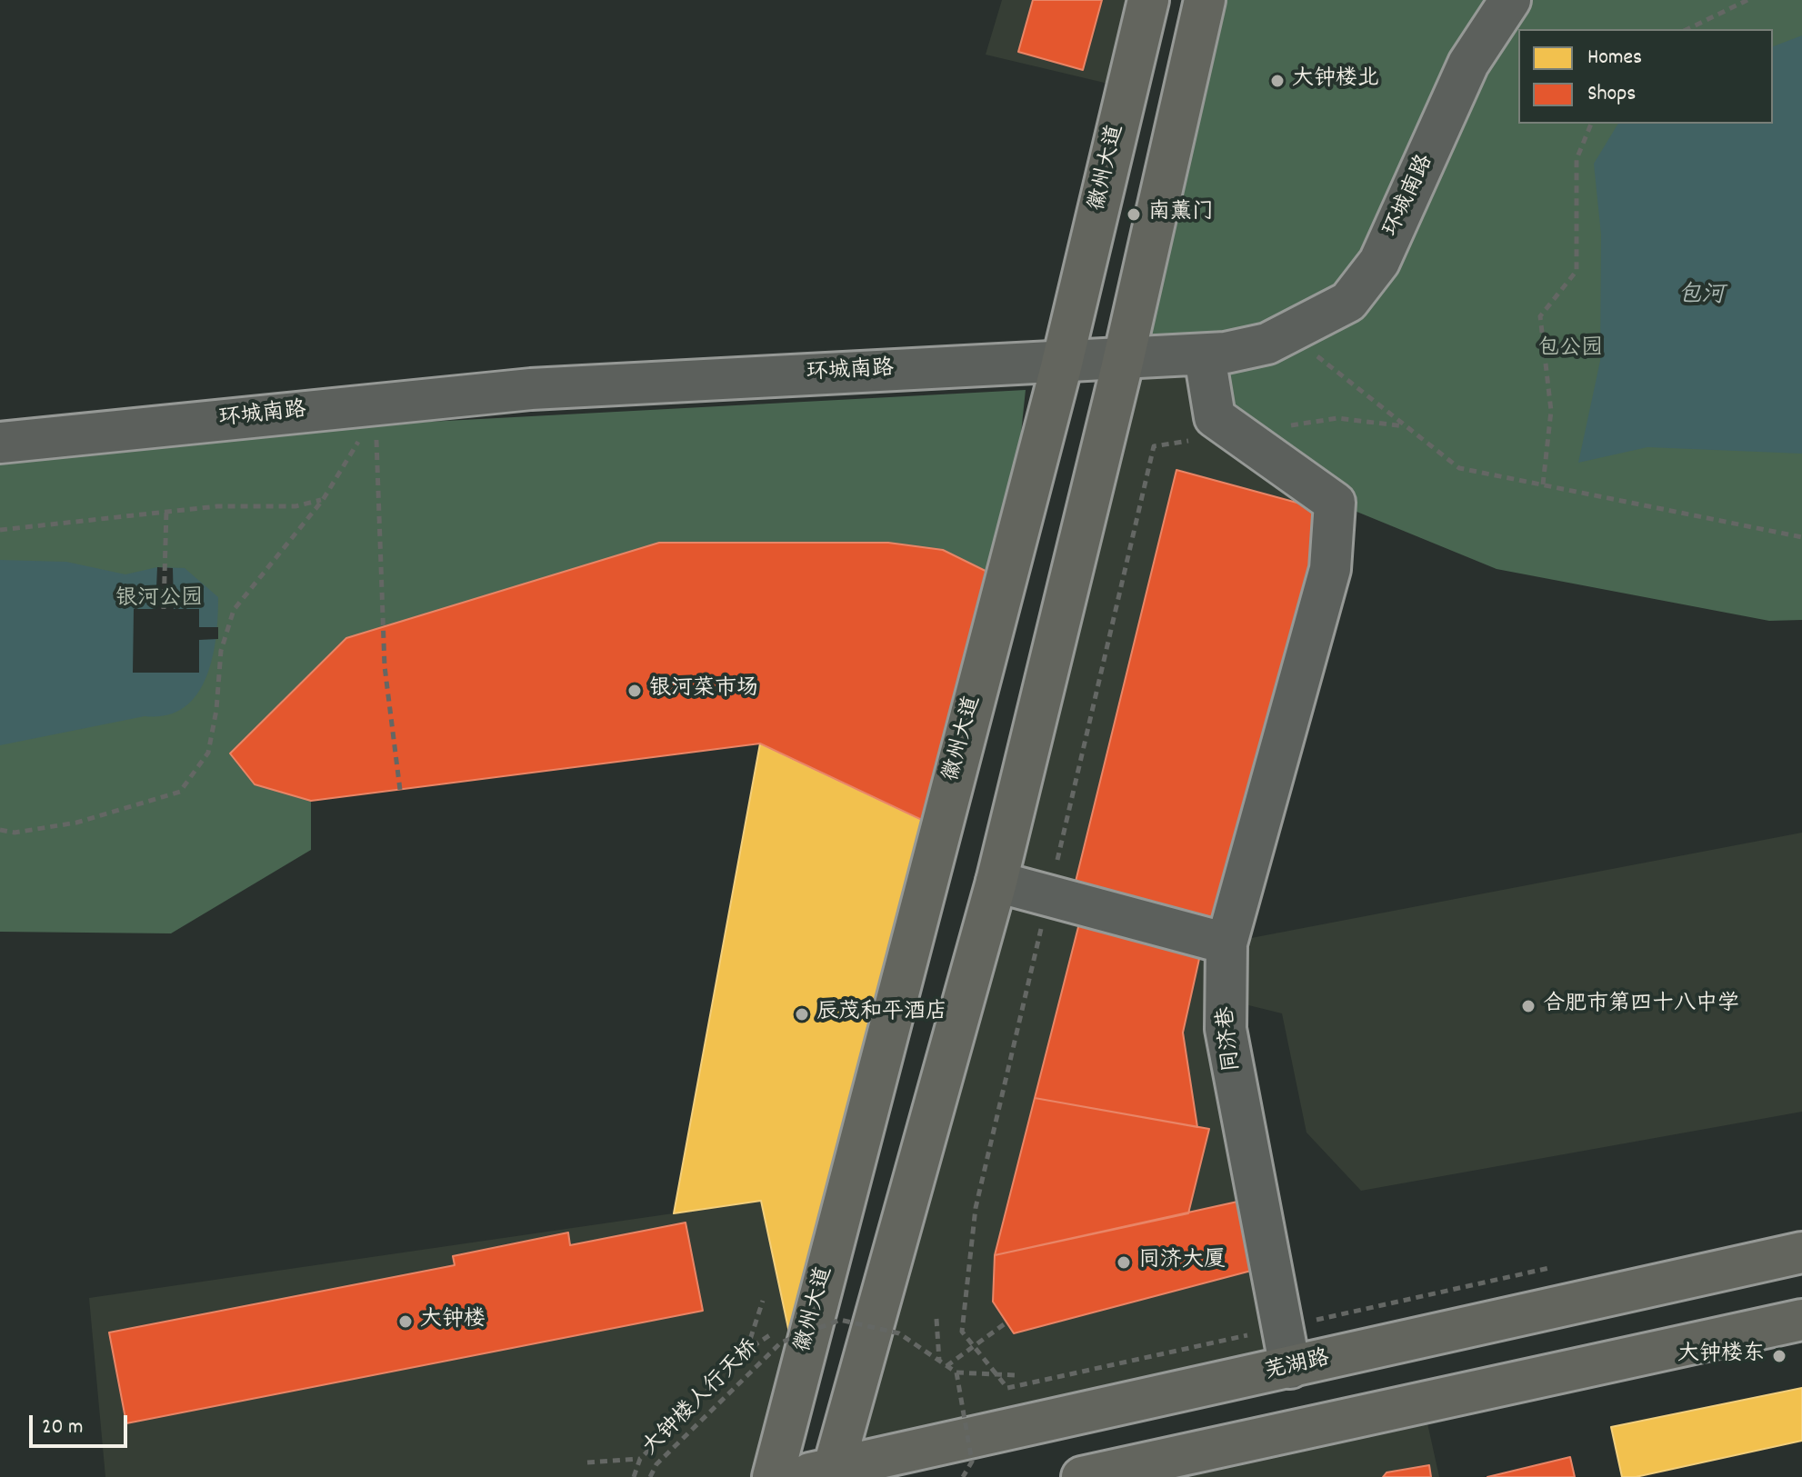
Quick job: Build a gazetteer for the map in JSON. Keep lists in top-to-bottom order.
{
  "streets": {
    "main road": ["徽州大道", "芜湖路"],
    "street": ["环城南路", "同济巷"],
    "path": ["大钟楼人行天桥"]
  },
  "crossings": [
    ["徽州大道", "环城南路"],
    ["同济巷", "芜湖路"]
  ],
  "water": ["包河"],
  "parks": ["包公园", "银河公园"],
  "places": [
    "大钟楼北",
    "南薰门",
    "银河菜市场",
    "合肥市第四十八中学",
    "辰茂和平酒店",
    "同济大厦",
    "大钟楼",
    "大钟楼东"
  ],
  "legend": ["Homes", "Shops"],
  "scale_bar": "20 m"
}
